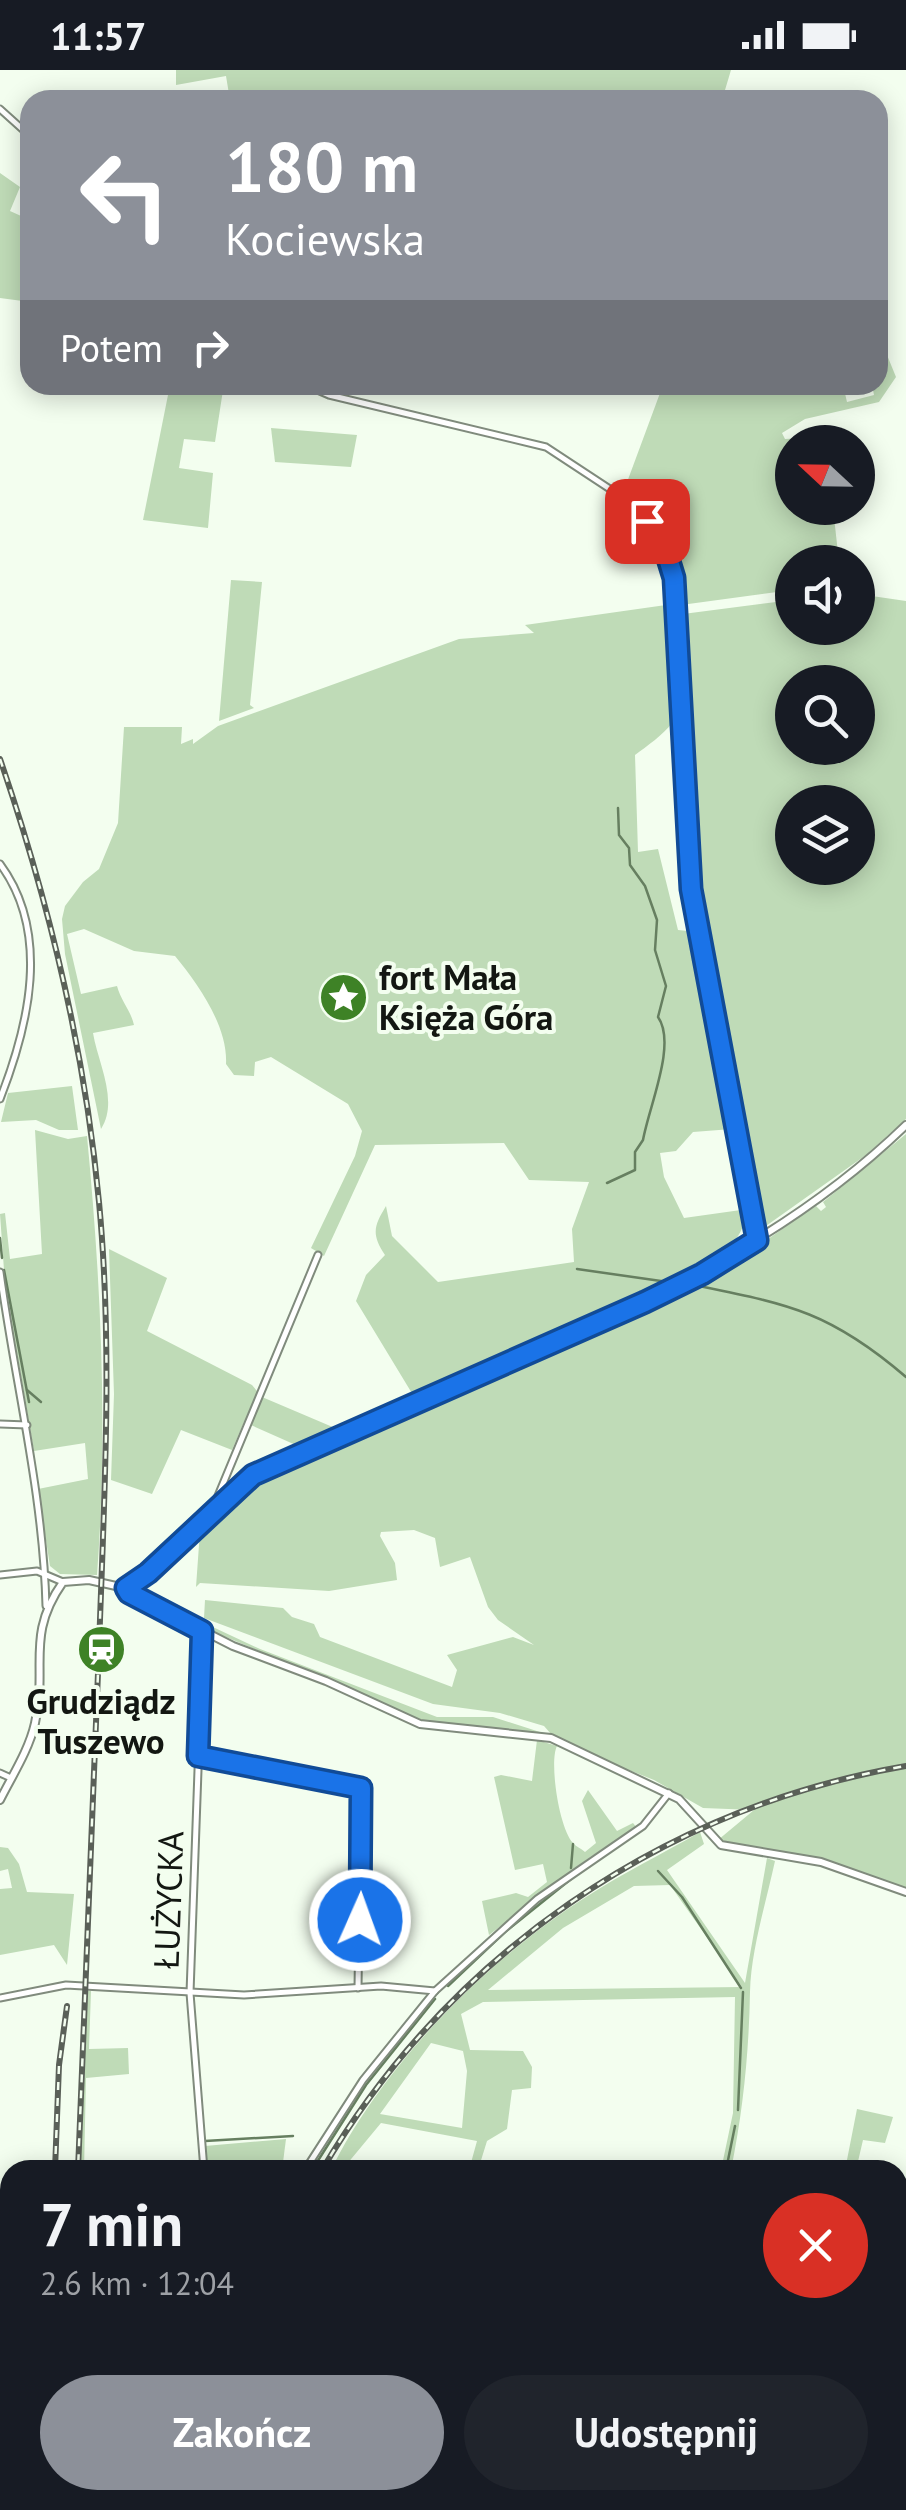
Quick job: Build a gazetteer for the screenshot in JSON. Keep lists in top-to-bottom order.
{
  "streets": {
    "street": ["ŁUŻYCKA"]
  },
  "places": {
    "place": ["fort Mała Księża Góra"],
    "station": ["Grudziądz Tuszewo"]
  },
  "north": "left",
  "page": {
    "status": "11:57",
    "turn": ["180 m", "Kociewska"],
    "then": "Potem",
    "heading": ["7 min", "2.6 km · 12:04"],
    "buttons": ["Zakończ", "Udostępnij"]
  }
}
